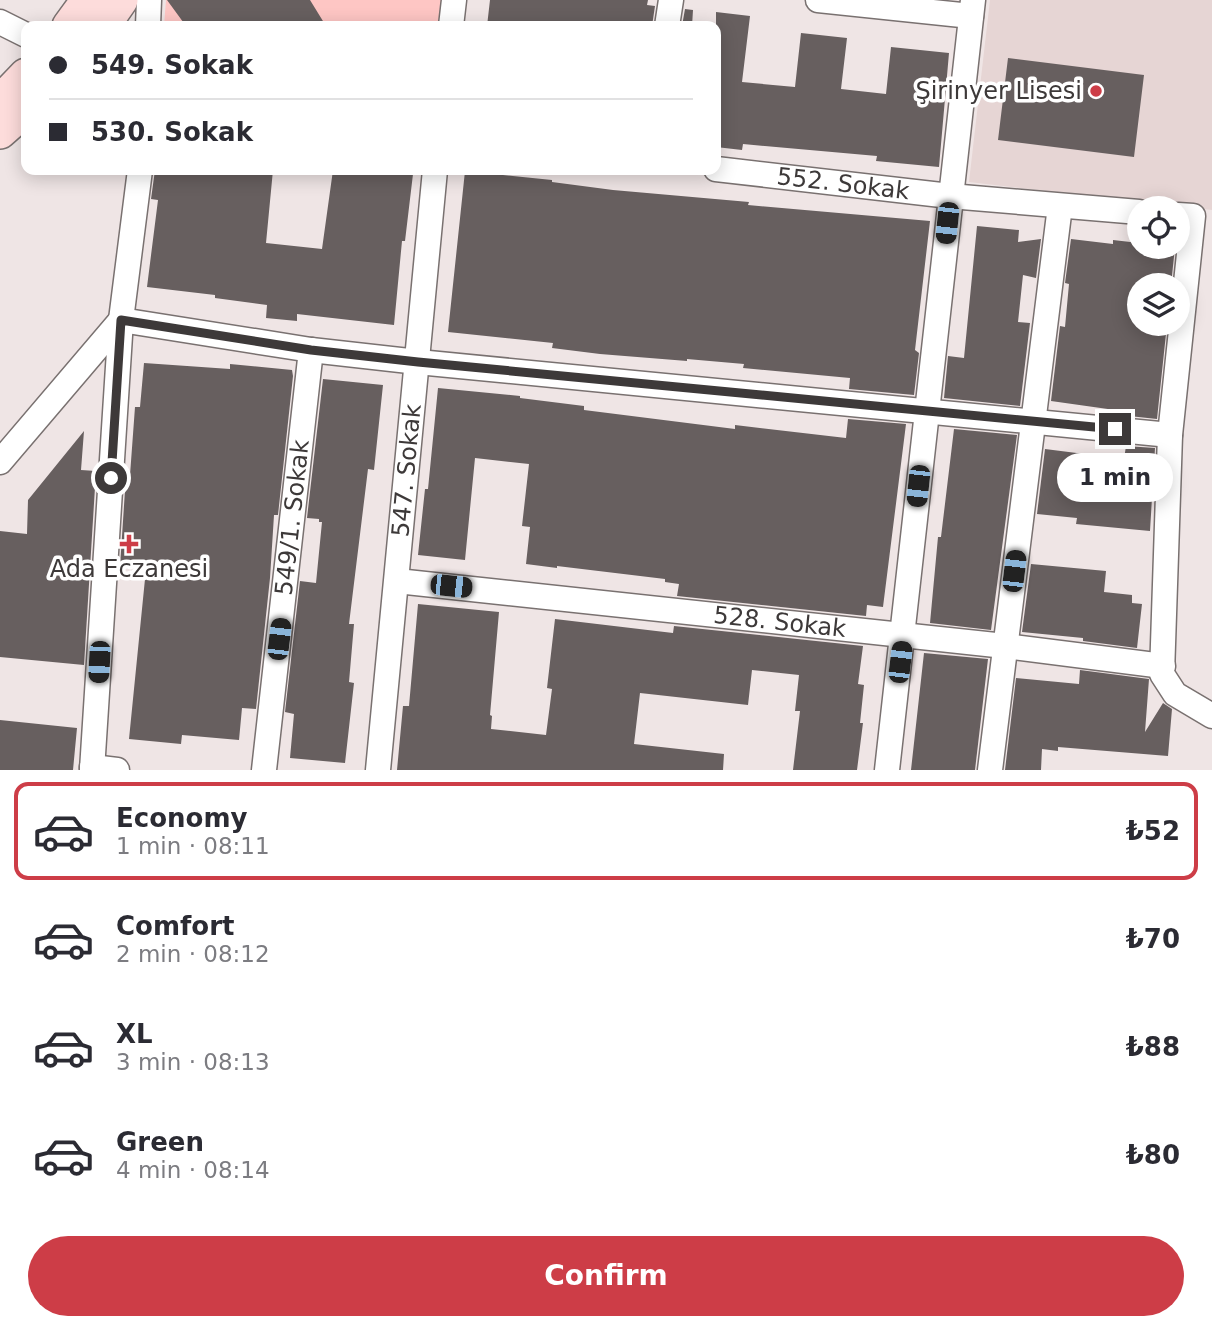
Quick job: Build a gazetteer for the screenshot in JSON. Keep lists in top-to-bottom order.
{
  "streets": {
    "street": [
      "552. Sokak",
      "547. Sokak",
      "549/1. Sokak",
      "528. Sokak"
    ]
  },
  "crossings": [
    ["547. Sokak", "528. Sokak"]
  ],
  "places": {
    "other": ["Şirinyer Lisesi"],
    "health": ["Ada Eczanesi"]
  },
  "page": {
    "banner": ["549. Sokak", "530. Sokak"],
    "bubble": "1 min",
    "list": [
      {
        "name": "Economy",
        "note": "1 min · 08:11",
        "value": "₺52"
      },
      {
        "name": "Comfort",
        "note": "2 min · 08:12",
        "value": "₺70"
      },
      {
        "name": "XL",
        "note": "3 min · 08:13",
        "value": "₺88"
      },
      {
        "name": "Green",
        "note": "4 min · 08:14",
        "value": "₺80"
      }
    ],
    "buttons": "Confirm"
  }
}
